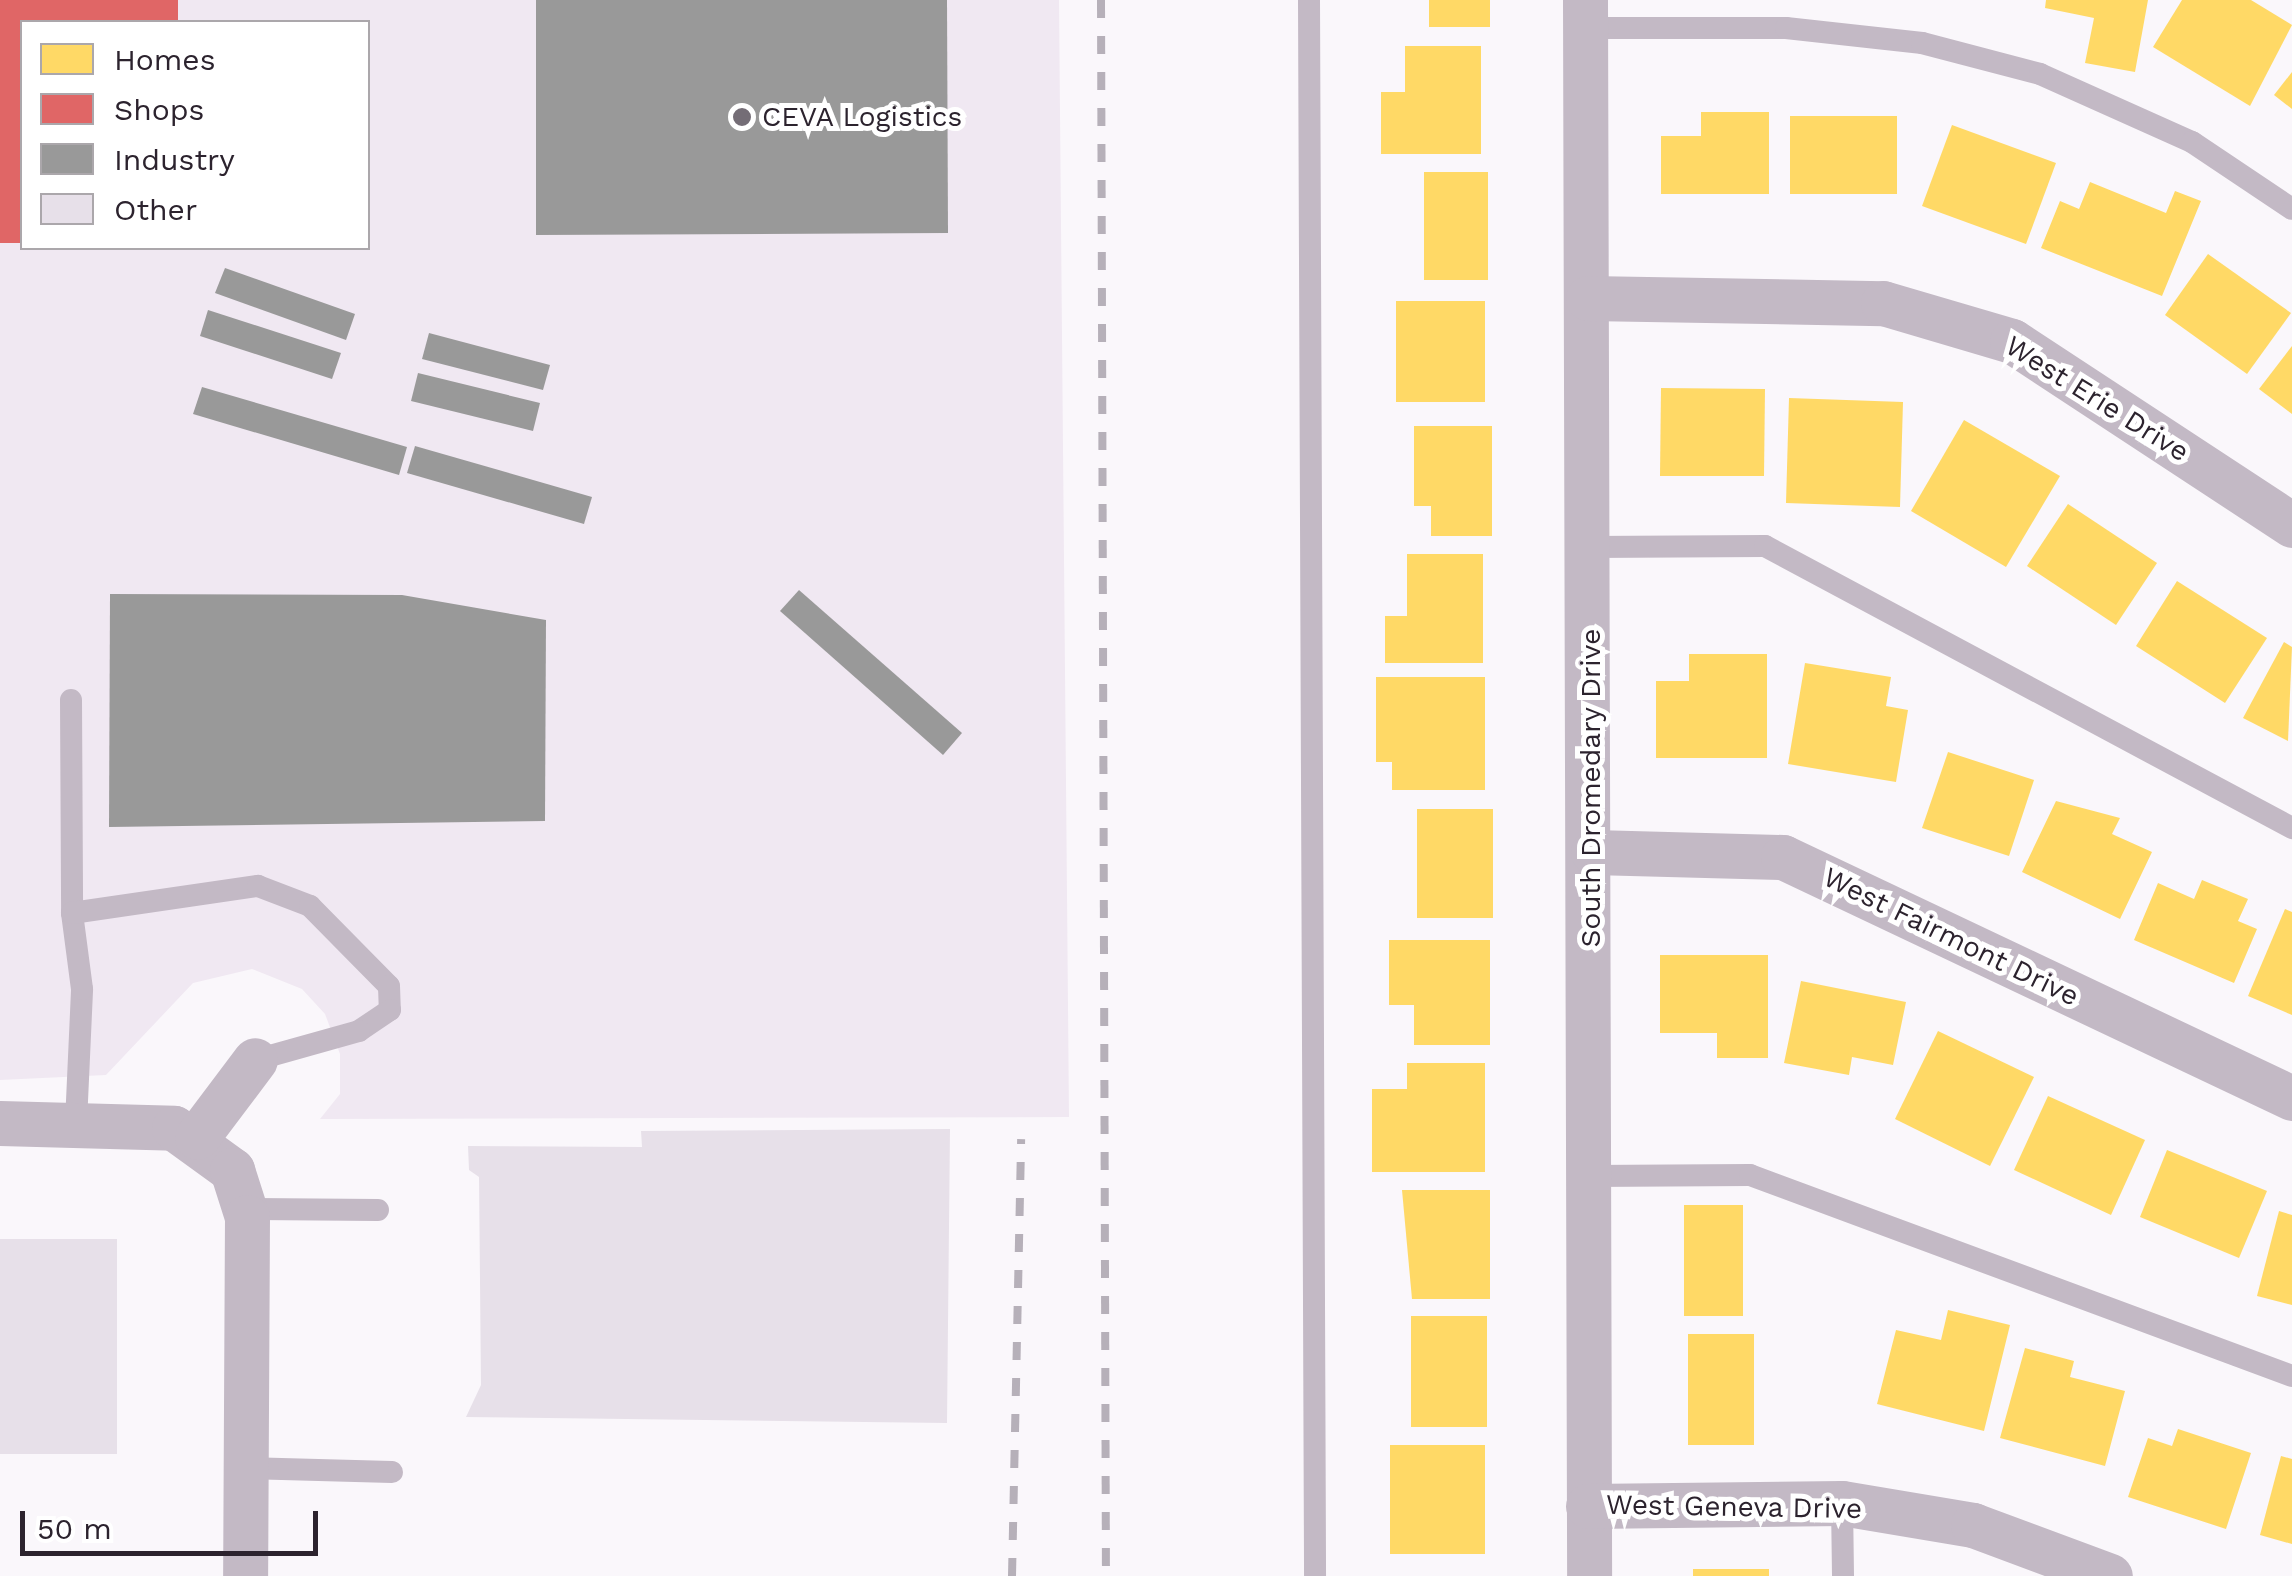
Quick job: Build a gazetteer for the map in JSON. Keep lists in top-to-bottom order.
{
  "streets": {
    "street": [
      "West Erie Drive",
      "South Dromedary Drive",
      "West Fairmont Drive",
      "West Geneva Drive"
    ]
  },
  "crossings": [
    ["West Erie Drive", "South Dromedary Drive"],
    ["South Dromedary Drive", "West Fairmont Drive"],
    ["South Dromedary Drive", "West Geneva Drive"]
  ],
  "places": ["CEVA Logistics"],
  "legend": [
    "Homes",
    "Shops",
    "Industry",
    "Other"
  ],
  "scale_bar": "50 m"
}
